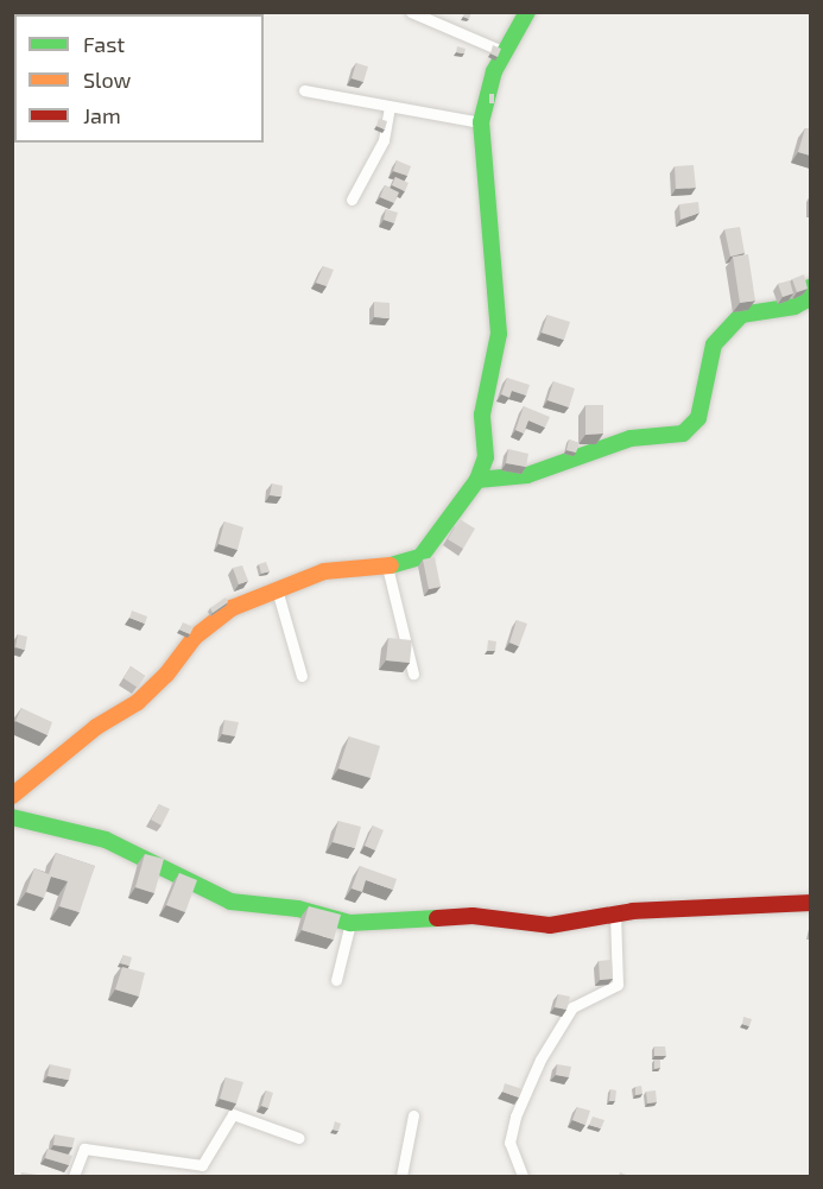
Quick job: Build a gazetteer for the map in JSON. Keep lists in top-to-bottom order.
{
  "legend": ["Fast", "Slow", "Jam"]
}
